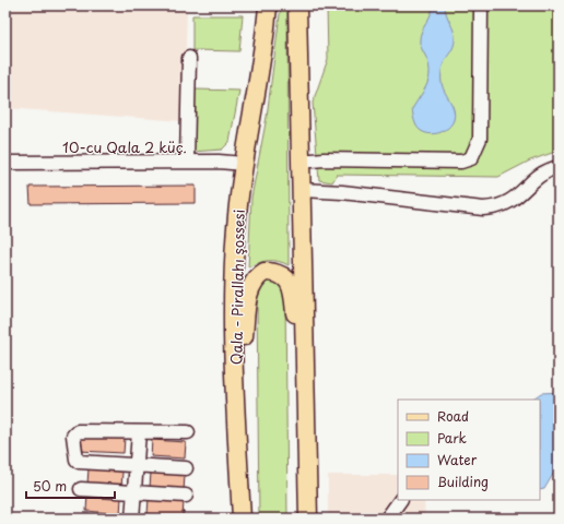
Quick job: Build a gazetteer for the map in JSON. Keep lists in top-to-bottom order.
{
  "streets": {
    "main road": ["Qala - Pirallahı şossesi"],
    "street": ["10-cu Qala 2 küç."]
  },
  "crossings": [
    ["10-cu Qala 2 küç.", "Qala - Pirallahı şossesi"]
  ],
  "legend": [
    "Road",
    "Park",
    "Water",
    "Building"
  ],
  "scale_bar": "50 m"
}
